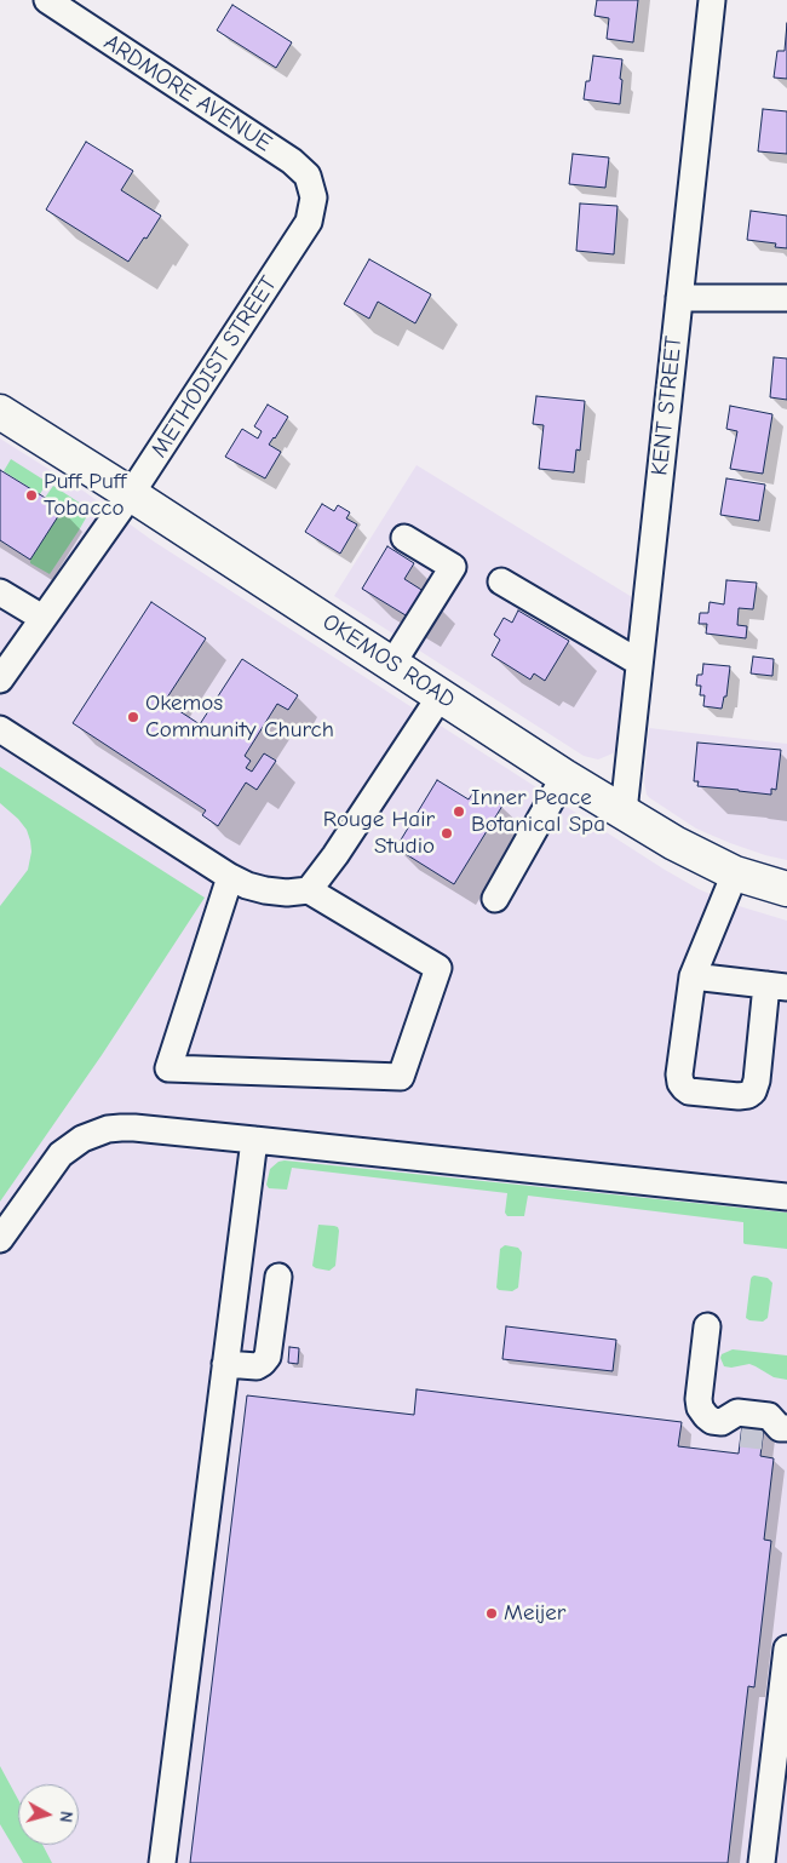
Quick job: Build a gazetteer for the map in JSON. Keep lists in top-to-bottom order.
{
  "streets": {
    "main road": ["OKEMOS ROAD"],
    "street": ["ARDMORE AVENUE", "METHODIST STREET", "KENT STREET"]
  },
  "crossings": [
    ["ARDMORE AVENUE", "METHODIST STREET"],
    ["METHODIST STREET", "OKEMOS ROAD"],
    ["KENT STREET", "OKEMOS ROAD"]
  ],
  "places": [
    "Puff Puff Tobacco",
    "Okemos Community Church",
    "Inner Peace Botanical Spa",
    "Rouge Hair Studio",
    "Meijer"
  ],
  "north": "right"
}
